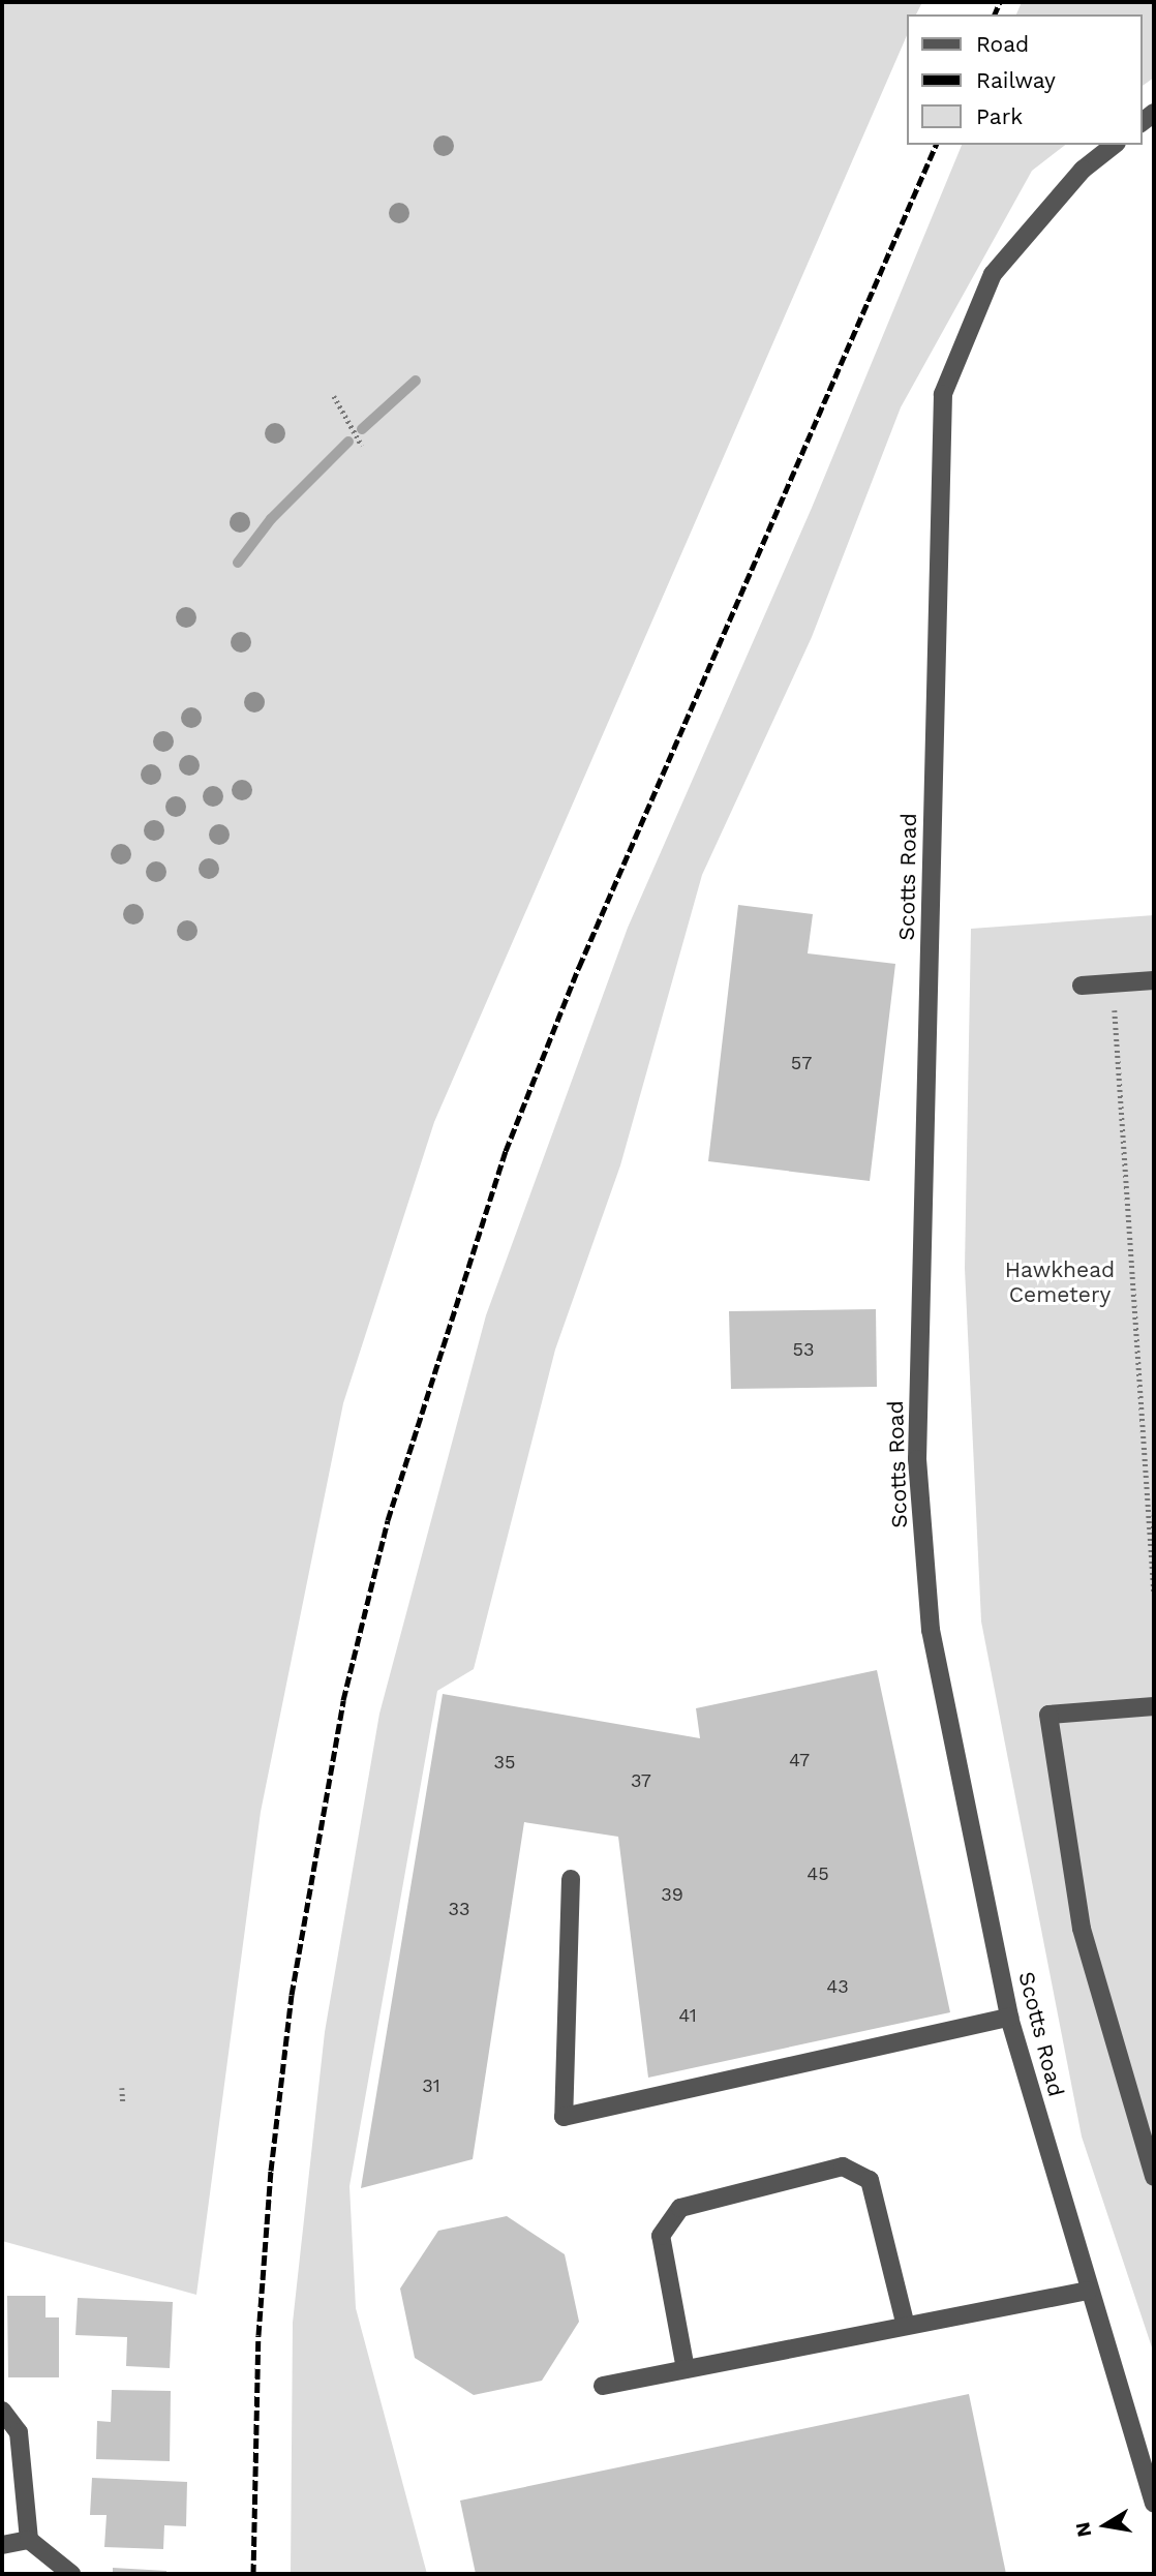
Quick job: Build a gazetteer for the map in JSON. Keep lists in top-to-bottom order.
{
  "streets": {
    "street": ["Scotts Road"]
  },
  "parks": ["Hawkhead Cemetery"],
  "house_numbers": [
    "57",
    "53",
    "47",
    "35",
    "37",
    "45",
    "39",
    "33",
    "43",
    "41",
    "31"
  ],
  "legend": ["Road", "Railway", "Park"],
  "north": "left"
}
